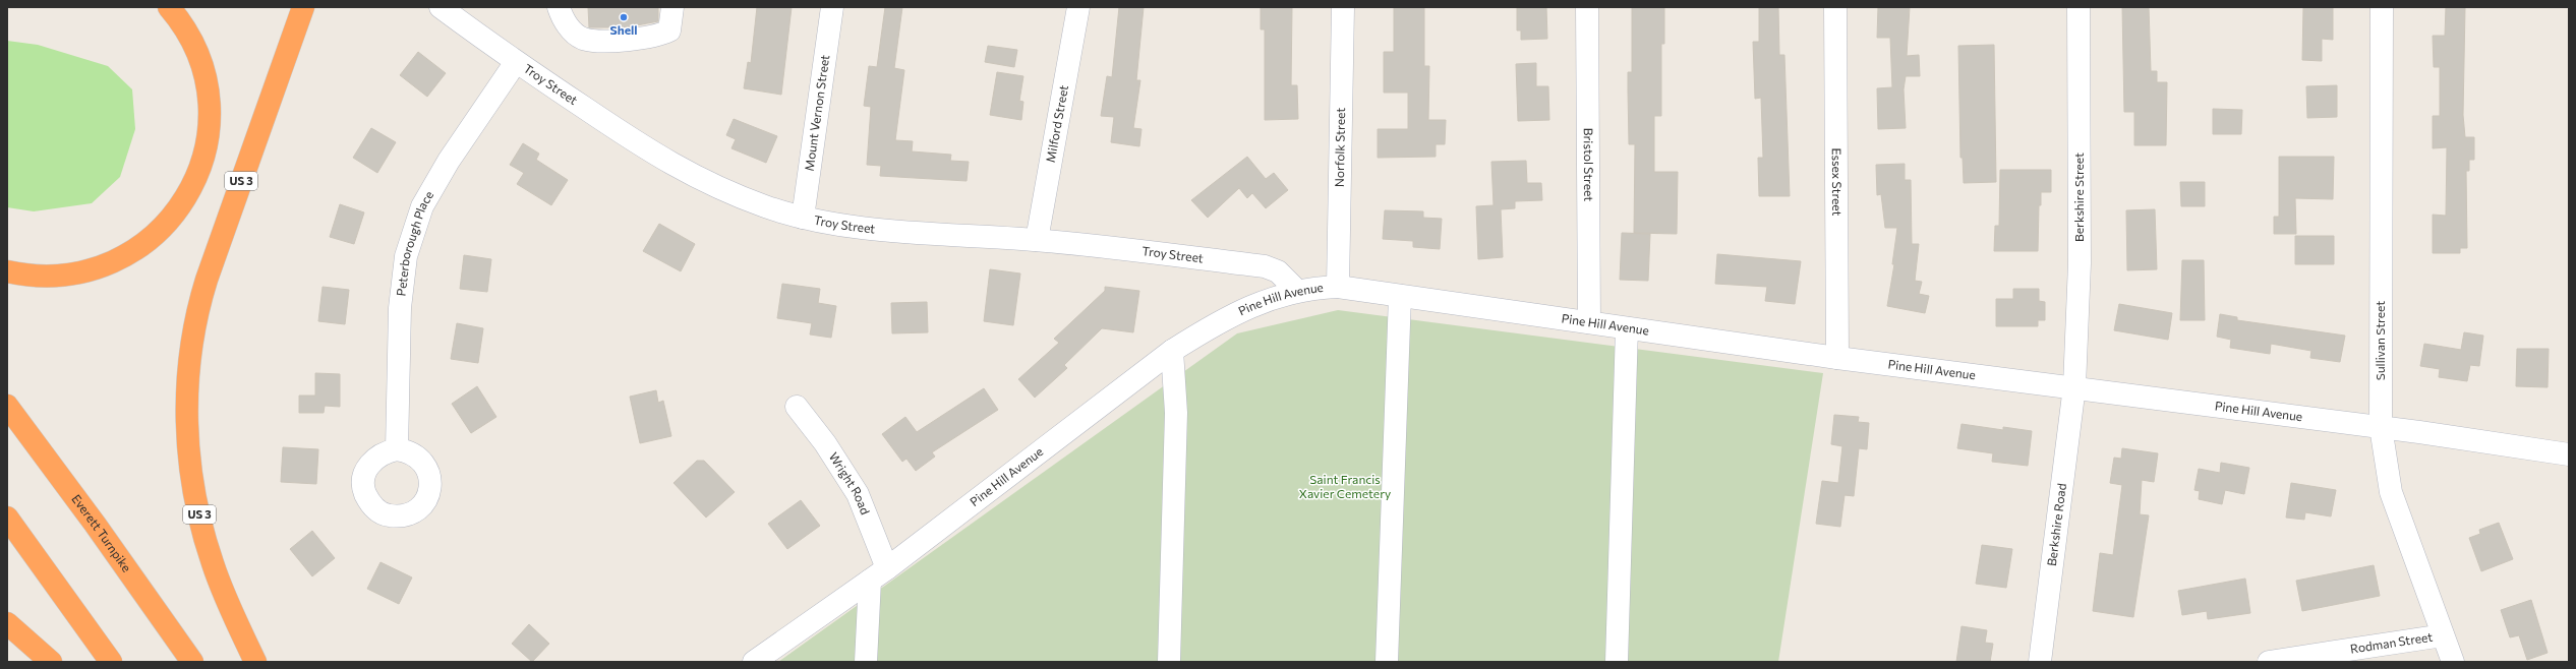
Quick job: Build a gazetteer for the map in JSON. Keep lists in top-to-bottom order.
{
  "streets": {
    "highway": ["US 3", "Everett Turnpike"],
    "street": [
      "Troy Street",
      "Mount Vernon Street",
      "Milford Street",
      "Norfolk Street",
      "Bristol Street",
      "Essex Street",
      "Berkshire Street",
      "Peterborough Place",
      "Pine Hill Avenue",
      "Sullivan Street",
      "Wright Road",
      "Berkshire Road",
      "Rodman Street"
    ]
  },
  "crossings": [
    ["Troy Street", "Mount Vernon Street"],
    ["Troy Street", "Milford Street"],
    ["Troy Street", "Peterborough Place"],
    ["Troy Street", "Pine Hill Avenue"],
    ["Norfolk Street", "Pine Hill Avenue"],
    ["Bristol Street", "Pine Hill Avenue"],
    ["Essex Street", "Pine Hill Avenue"],
    ["Berkshire Street", "Pine Hill Avenue"],
    ["Berkshire Street", "Berkshire Road"],
    ["Pine Hill Avenue", "Sullivan Street"],
    ["Pine Hill Avenue", "Wright Road"],
    ["Pine Hill Avenue", "Berkshire Road"],
    ["Sullivan Street", "Rodman Street"]
  ],
  "parks": ["Saint Francis Xavier Cemetery"],
  "places": ["Shell"]
}
